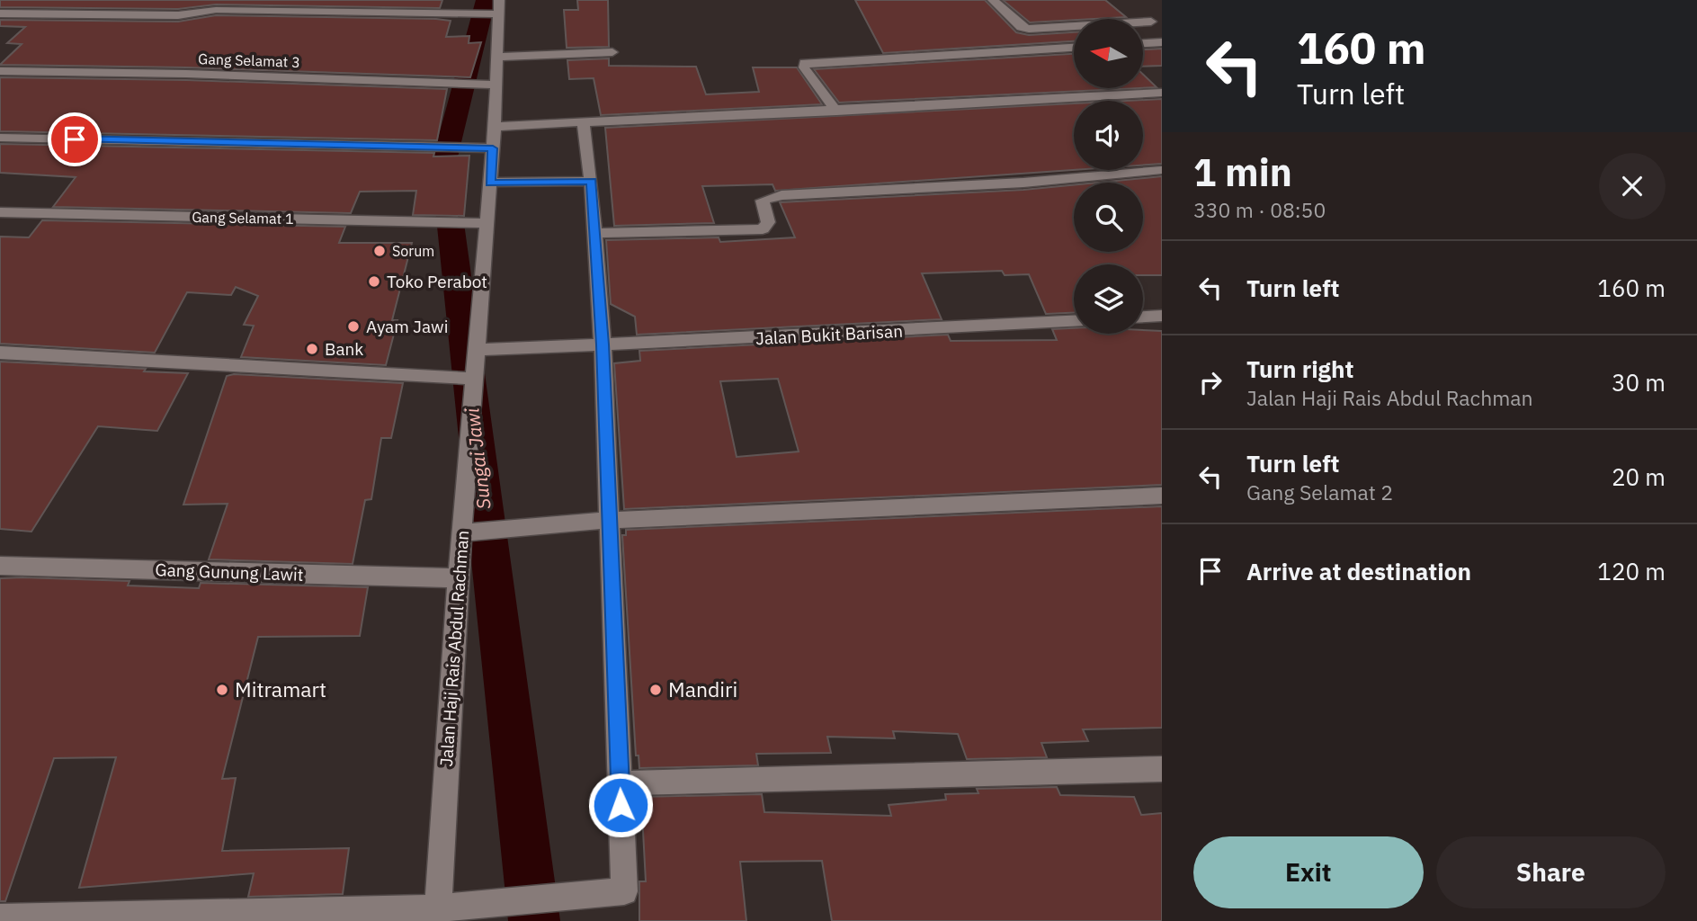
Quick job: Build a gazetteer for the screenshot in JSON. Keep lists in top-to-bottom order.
{
  "streets": {
    "street": [
      "Gang Selamat 3",
      "Gang Selamat 1",
      "Jalan Bukit Barisan",
      "Gang Gunung Lawit",
      "Jalan Haji Rais Abdul Rachman"
    ]
  },
  "crossings": [
    ["Gang Selamat 3", "Jalan Haji Rais Abdul Rachman"],
    ["Gang Selamat 1", "Jalan Haji Rais Abdul Rachman"],
    ["Jalan Bukit Barisan", "Jalan Haji Rais Abdul Rachman"],
    ["Gang Gunung Lawit", "Jalan Haji Rais Abdul Rachman"]
  ],
  "water": ["Sungai Jawi"],
  "places": [
    "Sorum",
    "Toko Perabot",
    "Ayam Jawi",
    "Bank",
    "Mitramart",
    "Mandiri"
  ],
  "north": "left",
  "page": {
    "turn": ["160 m", "Turn left"],
    "heading": ["1 min", "330 m · 08:50"],
    "list": [
      {
        "name": "Turn left",
        "value": "160 m"
      },
      {
        "name": "Turn right",
        "note": "Jalan Haji Rais Abdul Rachman",
        "value": "30 m"
      },
      {
        "name": "Turn left",
        "note": "Gang Selamat 2",
        "value": "20 m"
      },
      {
        "name": "Arrive at destination",
        "value": "120 m"
      }
    ],
    "buttons": ["Exit", "Share"]
  }
}
